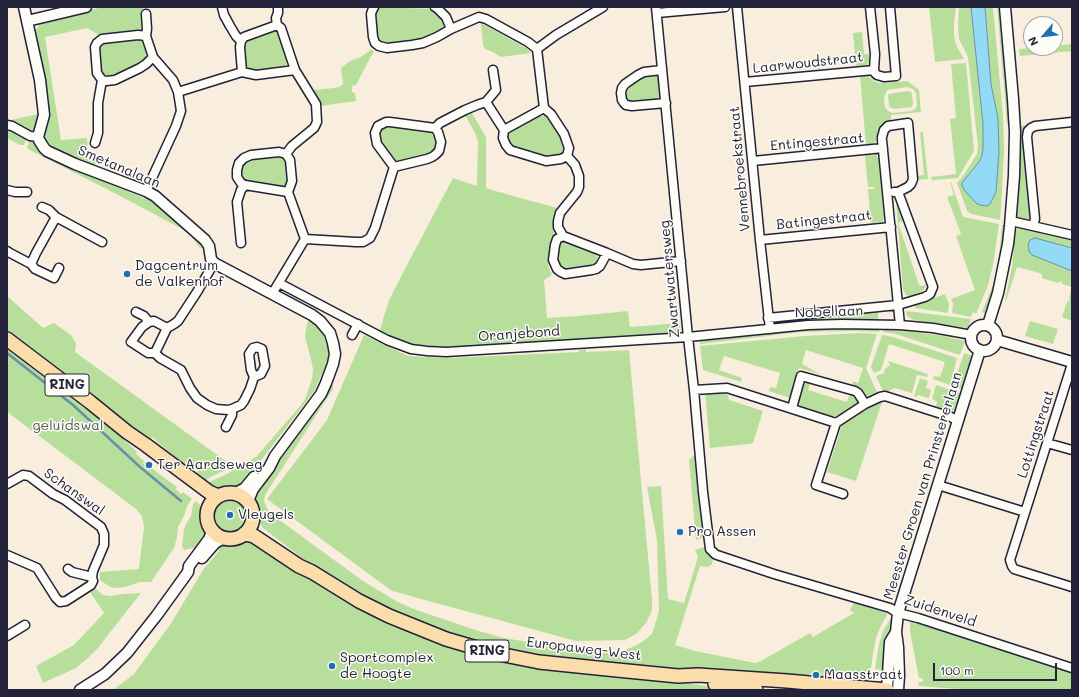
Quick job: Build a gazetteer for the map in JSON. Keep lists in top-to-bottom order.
{
  "streets": {
    "main road": ["RING", "Europaweg-West"],
    "street": [
      "Laarwoudstraat",
      "Entingestraat",
      "Smetanalaan",
      "Vennebroekstraat",
      "Batingestraat",
      "Zwartwatersweg",
      "Nobellaan",
      "Oranjebond",
      "Lottingstraat",
      "Meester Groen van Prinstererlaan",
      "Schanswal",
      "Zuidenveld"
    ]
  },
  "crossings": [
    ["Laarwoudstraat", "Vennebroekstraat"],
    ["Entingestraat", "Vennebroekstraat"],
    ["Vennebroekstraat", "Batingestraat"],
    ["Vennebroekstraat", "Nobellaan"],
    ["Zwartwatersweg", "Nobellaan"],
    ["Zwartwatersweg", "Oranjebond"],
    ["Zwartwatersweg", "Zuidenveld"],
    ["Nobellaan", "Oranjebond"],
    ["Nobellaan", "Meester Groen van Prinstererlaan"],
    ["RING", "Europaweg-West"],
    ["Meester Groen van Prinstererlaan", "Zuidenveld"],
    ["Meester Groen van Prinstererlaan", "Europaweg-West"]
  ],
  "parks": ["geluidswal"],
  "places": [
    "Dagcentrum de Valkenhof",
    "Ter Aardseweg",
    "Vleugels",
    "Pro Assen",
    "Sportcomplex de Hoogte",
    "Maasstraat"
  ],
  "scale_bar": "100 m",
  "north": "bottom left"
}
